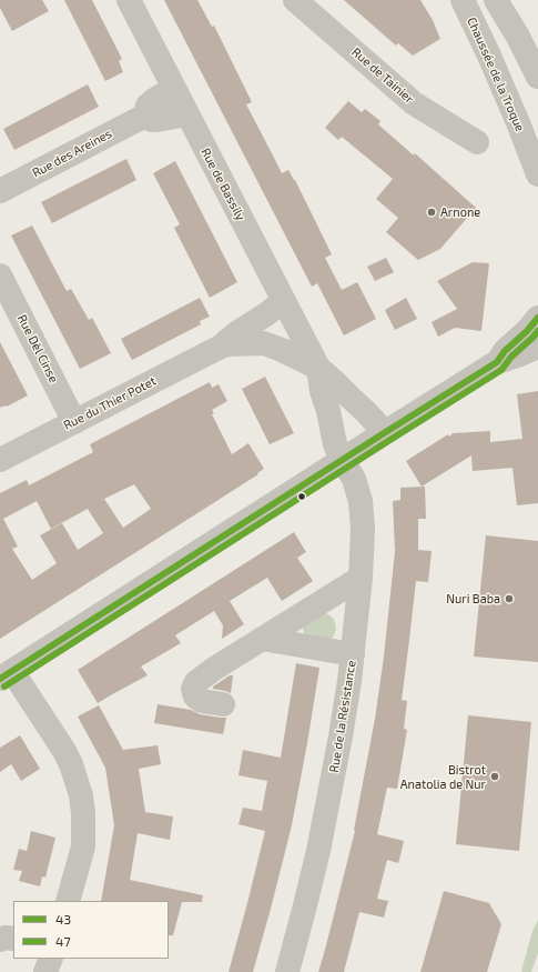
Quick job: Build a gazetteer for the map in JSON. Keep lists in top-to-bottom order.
{
  "streets": {
    "street": [
      "Chaussée de la Troque",
      "Rue de Tainier",
      "Rue des Areines",
      "Rue de Bassily",
      "Rue Dèl Cinse",
      "Rue du Thier Potet",
      "Rue de la Résistance"
    ]
  },
  "crossings": [
    ["Rue des Areines", "Rue de Bassily"],
    ["Rue de Bassily", "Rue du Thier Potet"],
    ["Rue de Bassily", "Rue de la Résistance"],
    ["Rue Dèl Cinse", "Rue du Thier Potet"]
  ],
  "places": ["Arnone", "Nuri Baba", "Bistrot Anatolia de Nur"],
  "lines": ["transit line 43", "transit line 47"],
  "legend": ["43", "47"]
}
